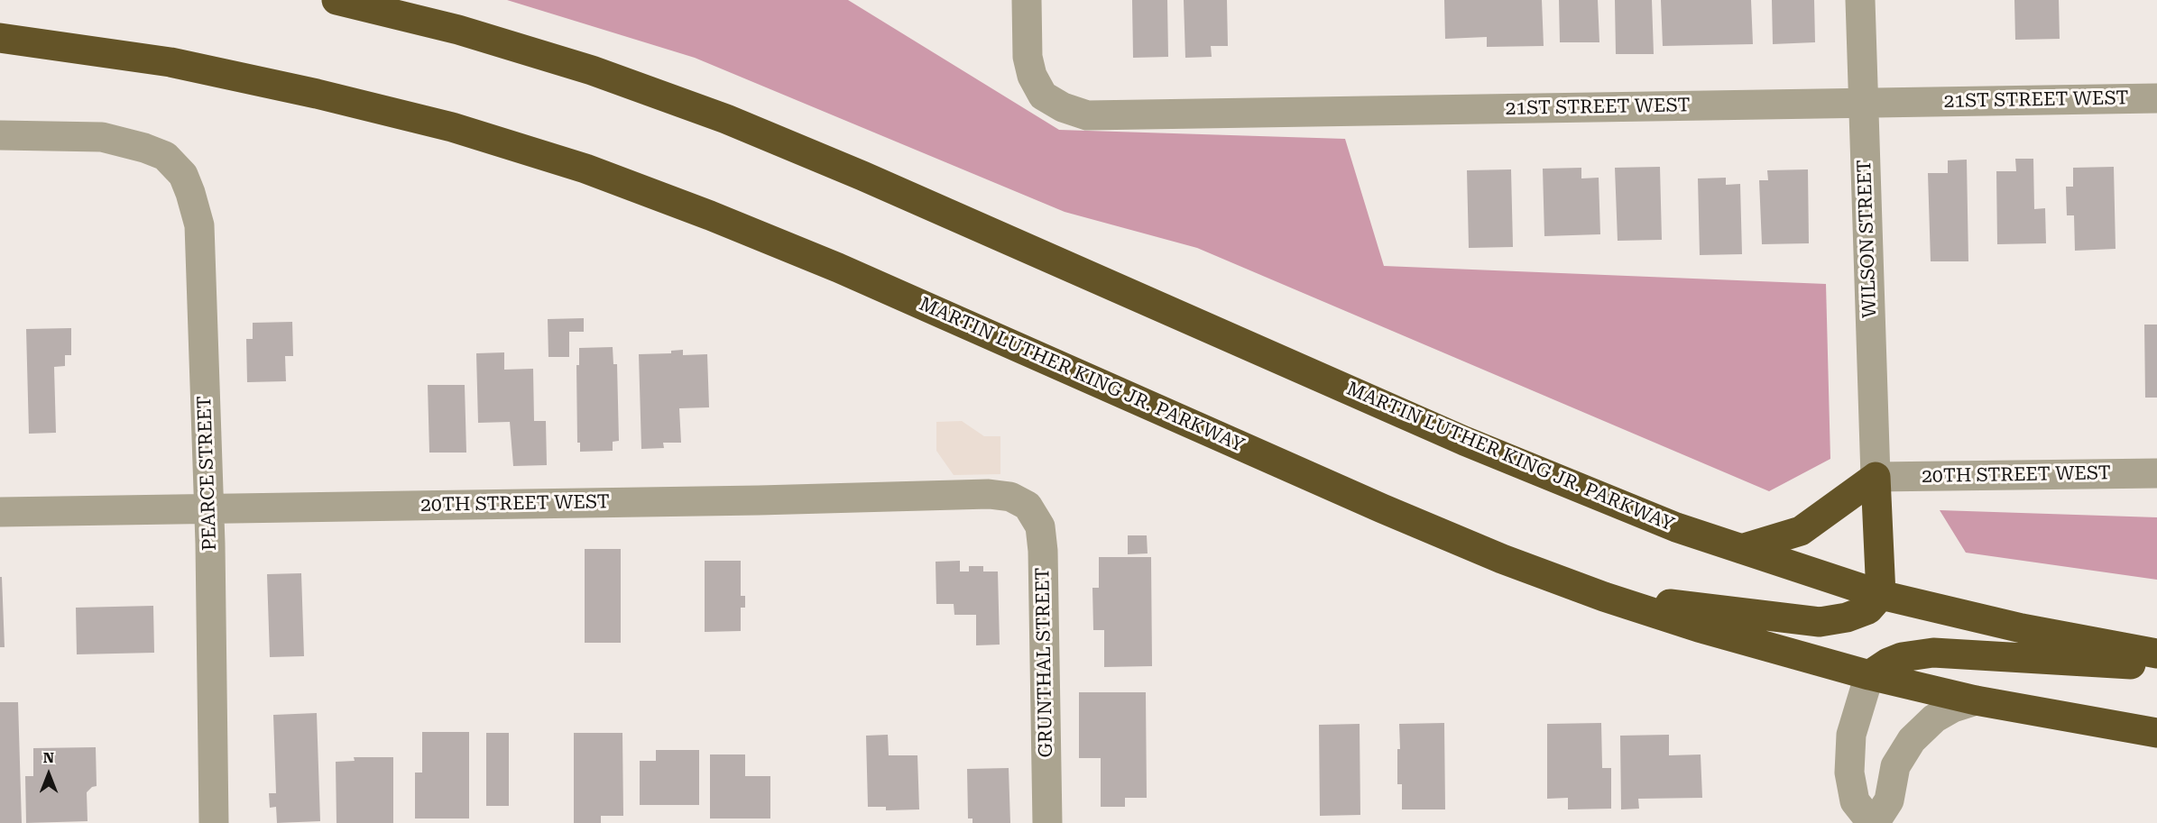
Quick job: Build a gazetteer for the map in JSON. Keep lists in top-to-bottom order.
{
  "streets": {
    "highway": ["MARTIN LUTHER KING JR. PARKWAY"],
    "street": [
      "21ST STREET WEST",
      "WILSON STREET",
      "PEARCE STREET",
      "20TH STREET WEST",
      "GRUNTHAL STREET"
    ]
  },
  "crossings": [
    ["21ST STREET WEST", "WILSON STREET"],
    ["WILSON STREET", "20TH STREET WEST"],
    ["PEARCE STREET", "20TH STREET WEST"],
    ["20TH STREET WEST", "GRUNTHAL STREET"]
  ],
  "north": "top"
}
